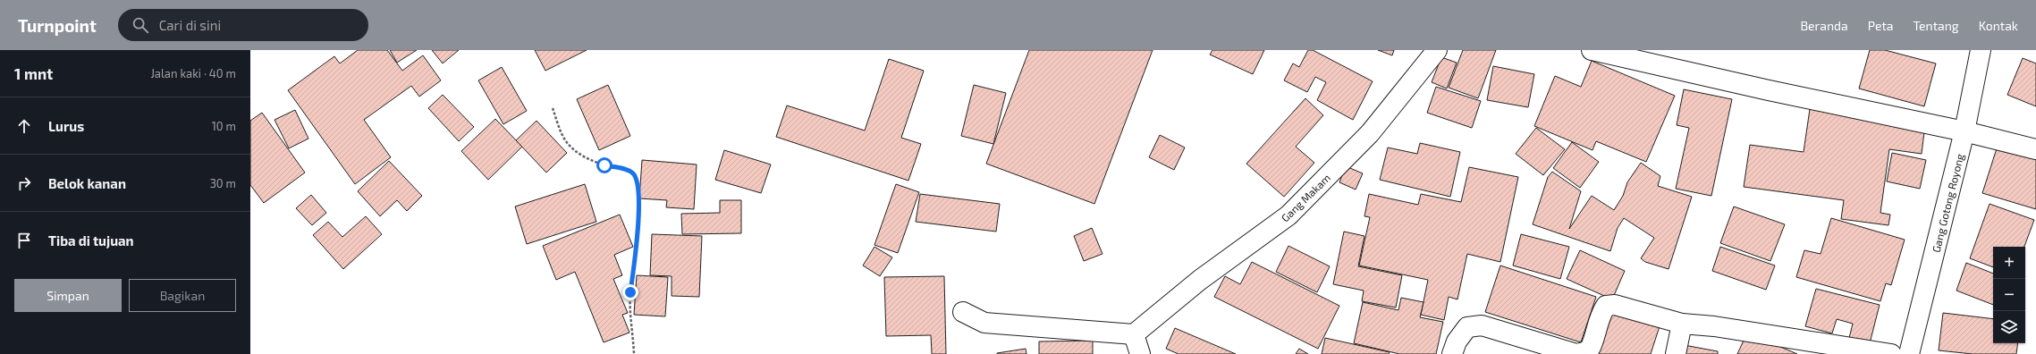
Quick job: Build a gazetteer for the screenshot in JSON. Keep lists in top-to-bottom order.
{
  "streets": {
    "street": ["Gang Makam", "Gang Gotong Royong"]
  },
  "page": {
    "header": "Turnpoint",
    "search": "Cari di sini",
    "nav": [
      "Beranda",
      "Peta",
      "Tentang",
      "Kontak"
    ],
    "heading": ["1 mnt", "Jalan kaki · 40 m"],
    "list": [
      ["Lurus", "10 m"],
      ["Belok kanan", "30 m"],
      "Tiba di tujuan"
    ],
    "map_buttons": ["+", "−"],
    "buttons": ["Simpan", "Bagikan"]
  }
}
